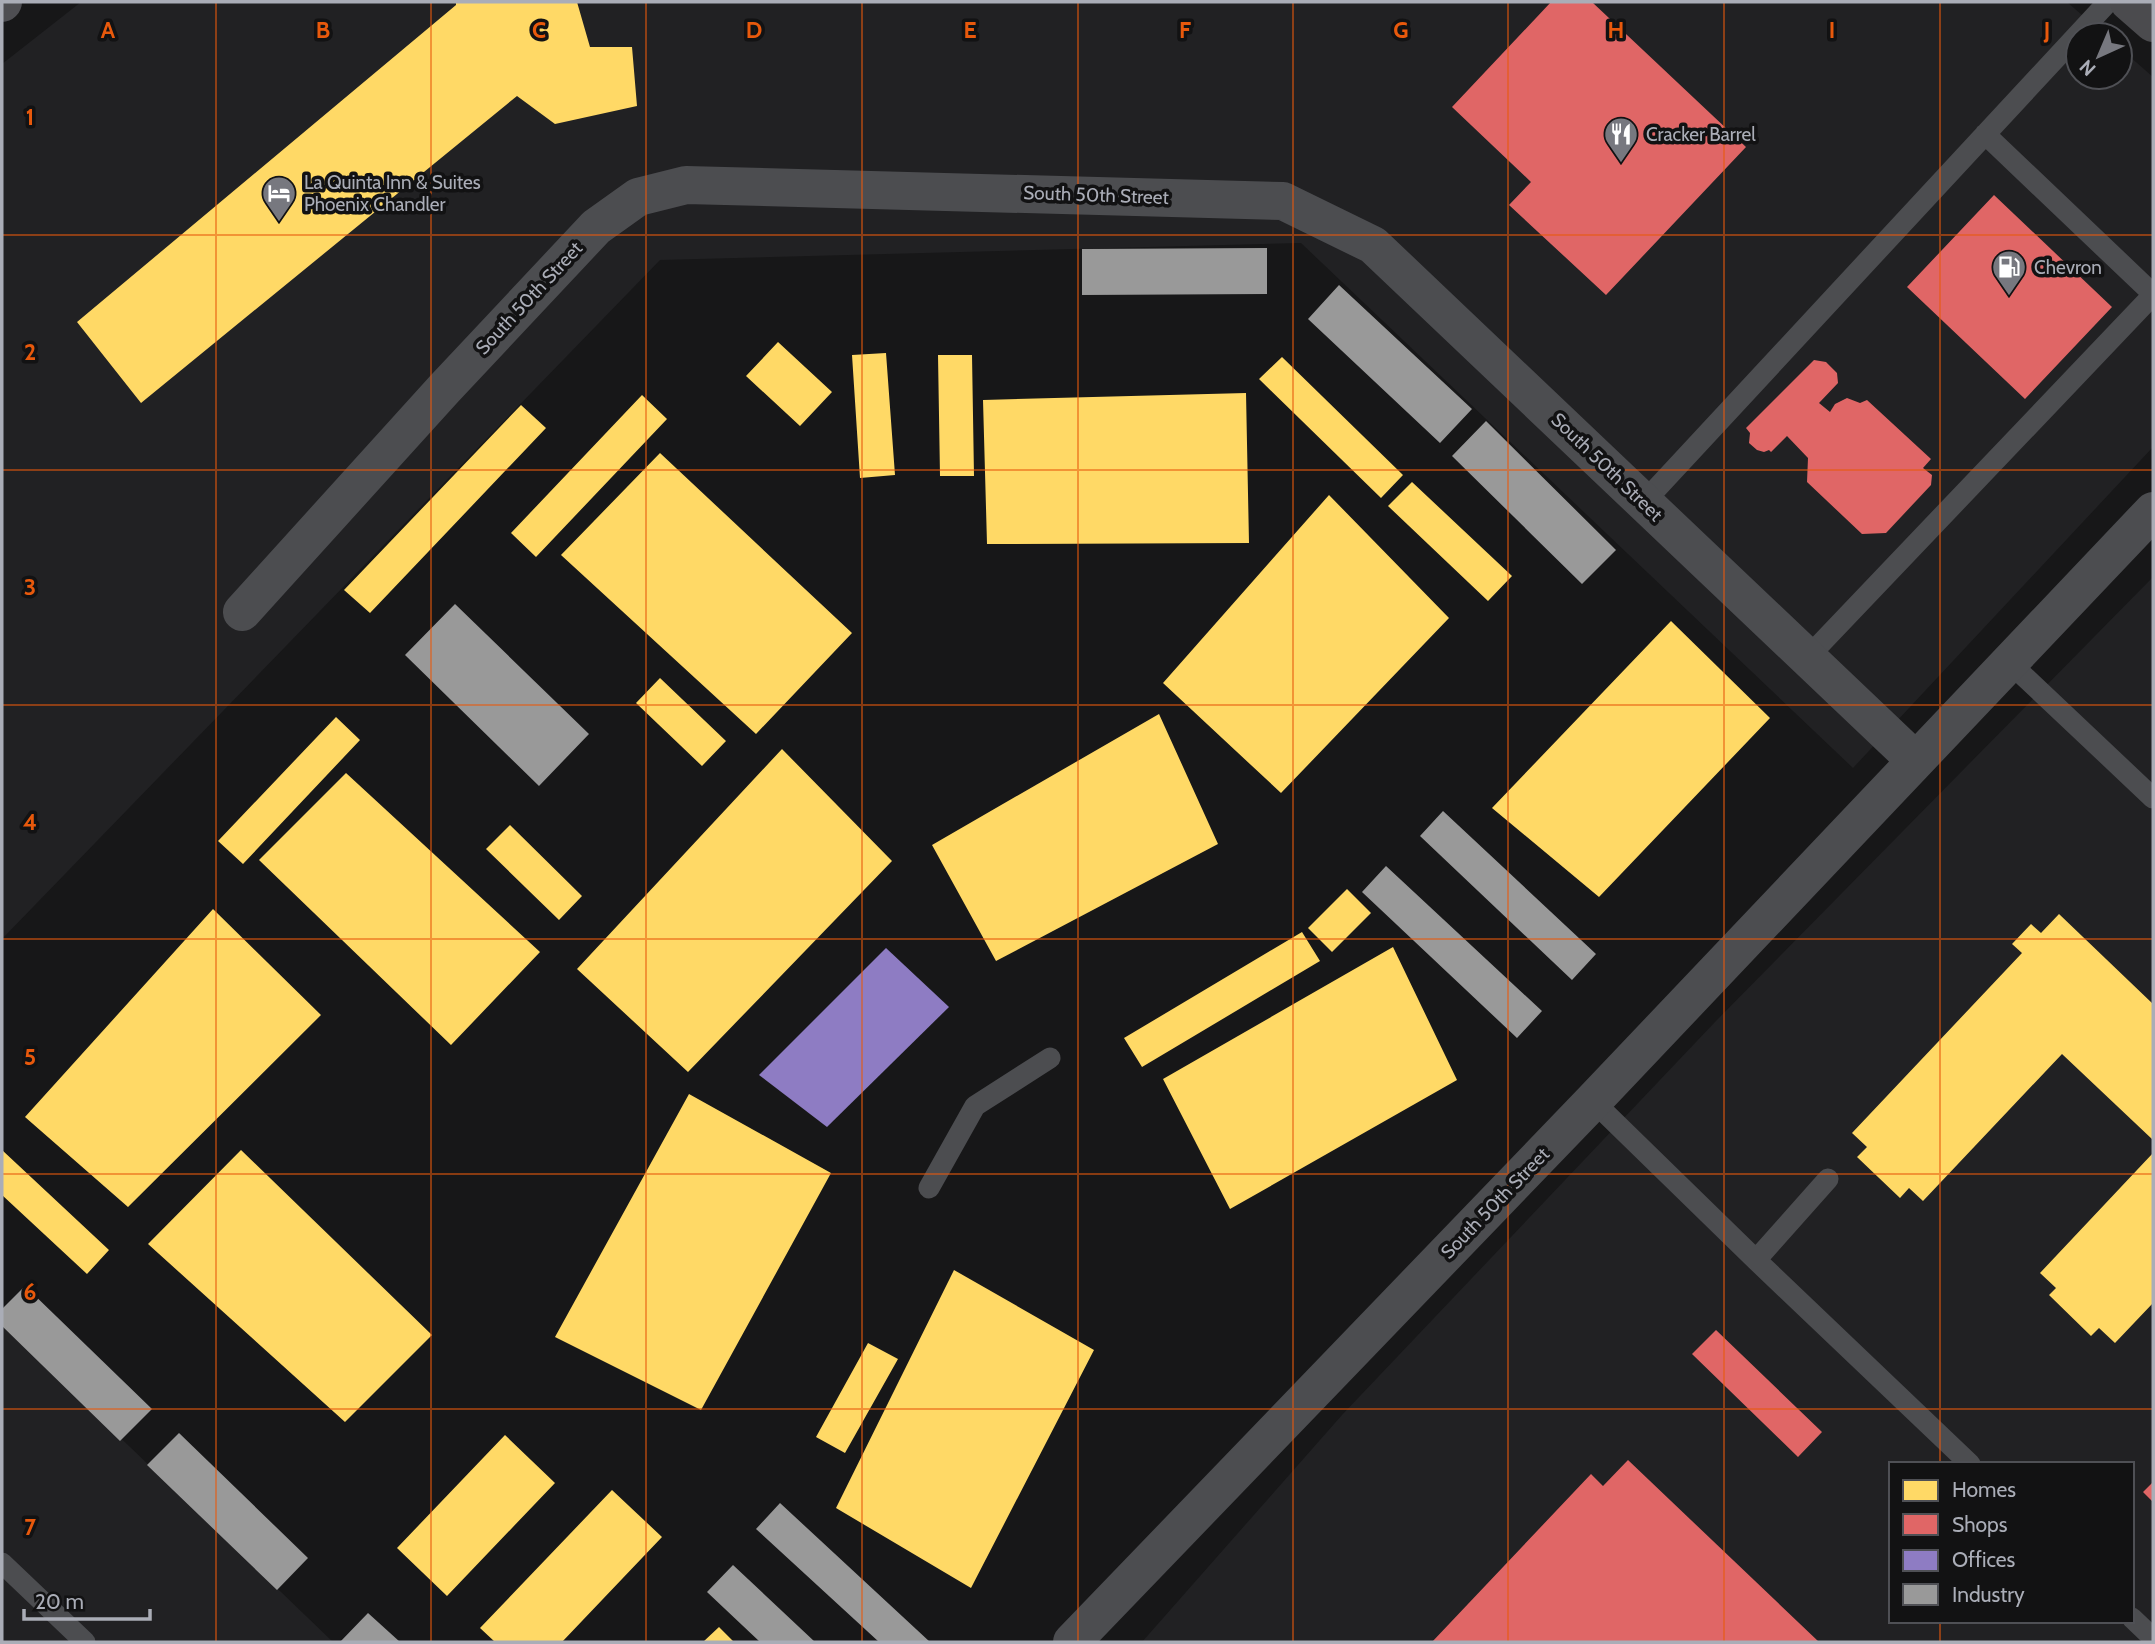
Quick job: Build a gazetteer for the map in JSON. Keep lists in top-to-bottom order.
{
  "streets": {
    "street": ["South 50th Street"]
  },
  "places": {
    "restaurant": ["Cracker Barrel"],
    "hotel": ["La Quinta Inn & Suites Phoenix Chandler"],
    "fuel station": ["Chevron"]
  },
  "legend": [
    "Homes",
    "Shops",
    "Offices",
    "Industry"
  ],
  "scale_bar": "20 m",
  "north": "bottom left",
  "grid": {
    "columns": [
      "A",
      "B",
      "C",
      "D",
      "E",
      "F",
      "G",
      "H",
      "I",
      "J"
    ],
    "rows": [
      "1",
      "2",
      "3",
      "4",
      "5",
      "6",
      "7"
    ]
  }
}
